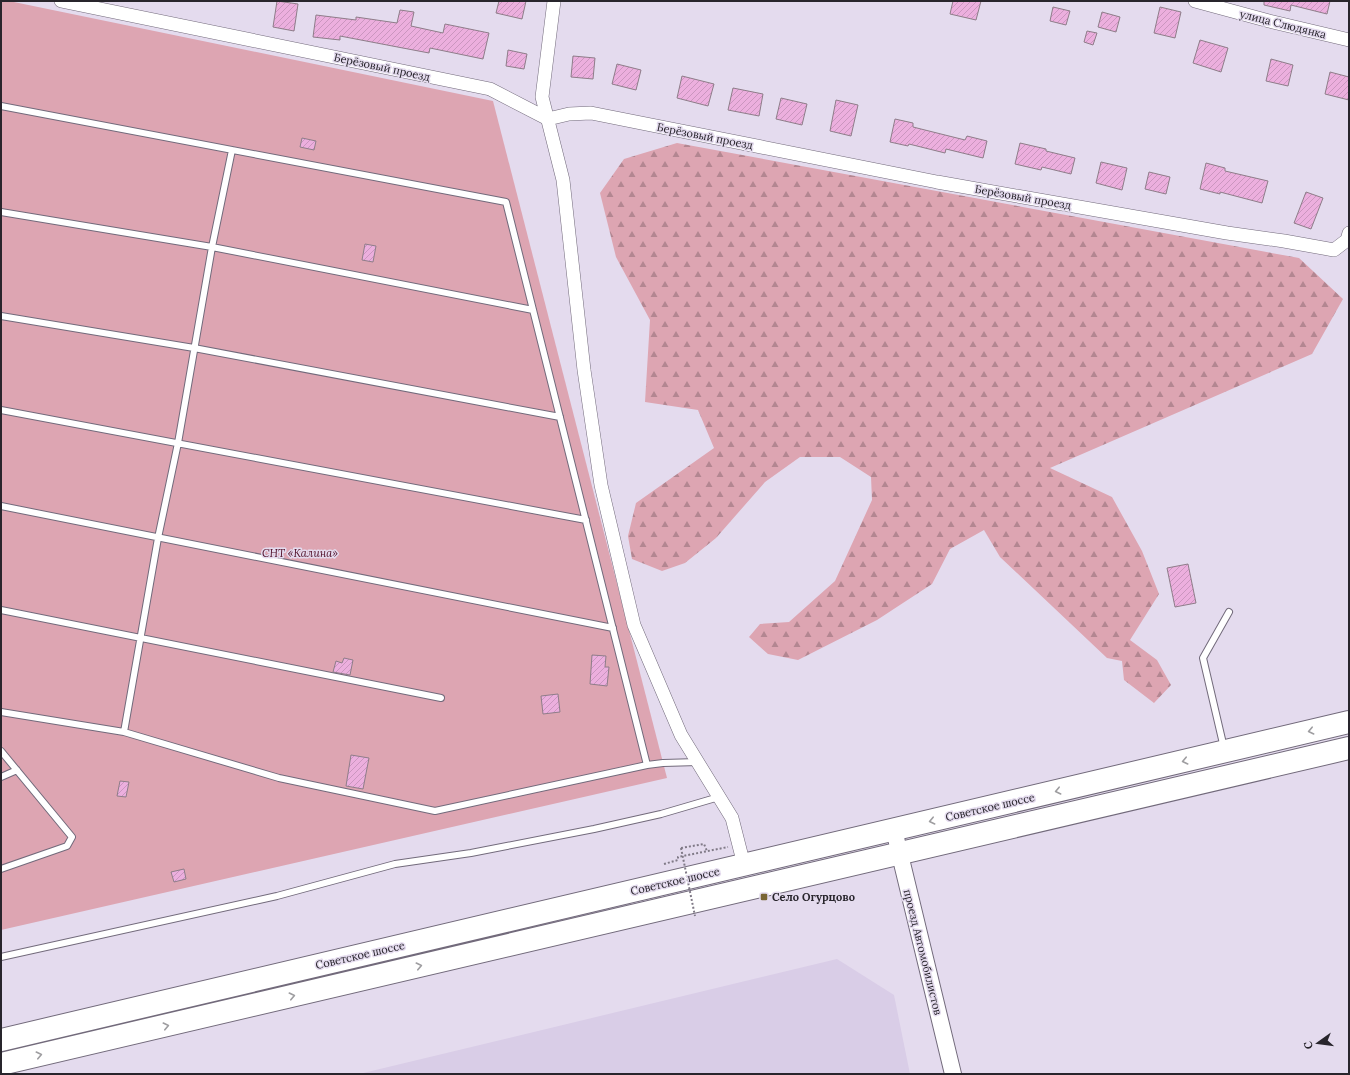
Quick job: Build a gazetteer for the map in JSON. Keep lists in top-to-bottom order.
{
  "streets": {
    "highway": ["Советское шоссе"],
    "street": ["улица Слюдянка", "Берёзовый проезд", "проезд Автомобилистов"]
  },
  "crossings": [
    ["Советское шоссе", "проезд Автомобилистов"]
  ],
  "parks": ["СНТ «Калина»"],
  "places": {
    "transit": ["Село Огурцово"]
  },
  "north": "left"
}
